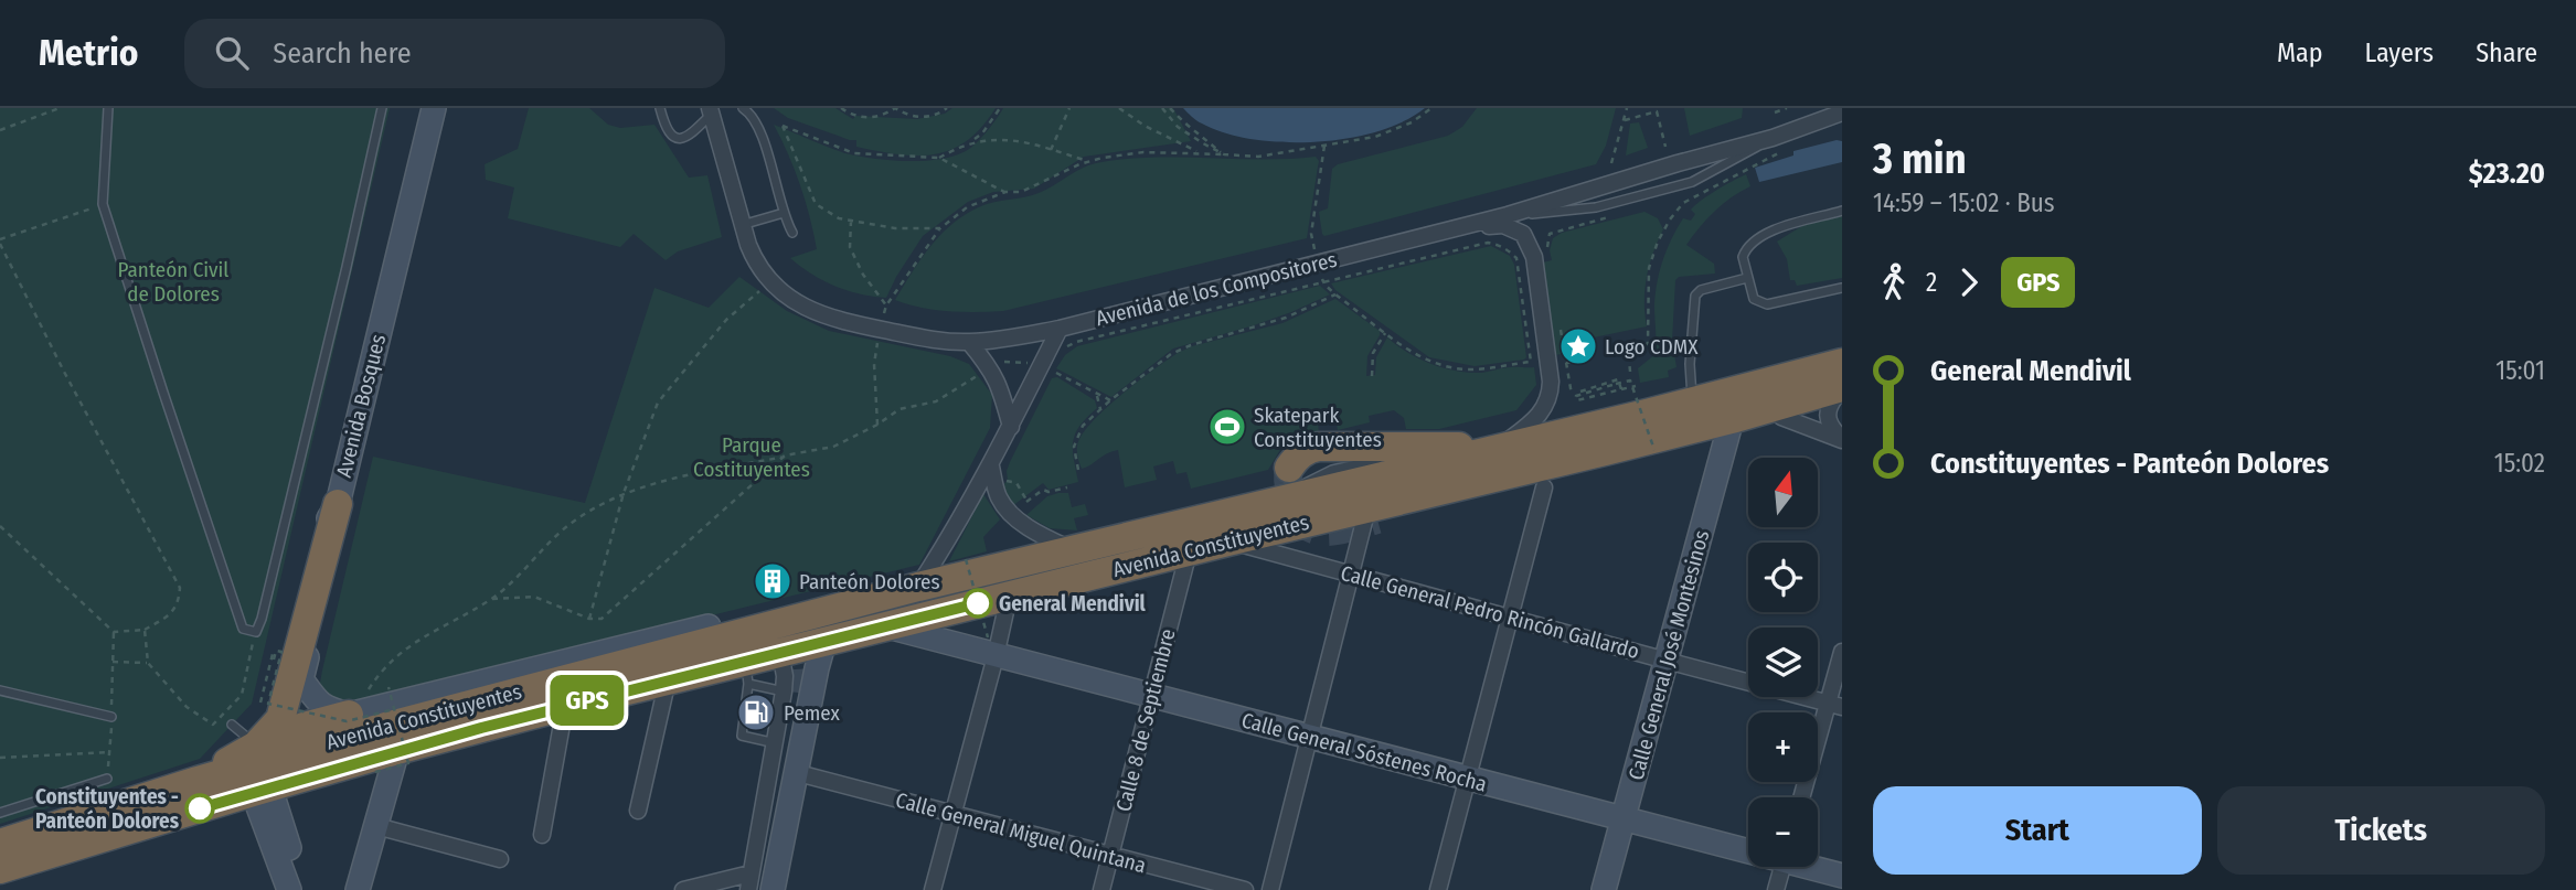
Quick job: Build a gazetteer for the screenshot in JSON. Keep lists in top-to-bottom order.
{
  "streets": {
    "highway": ["Avenida Constituyentes"],
    "street": [
      "Avenida de los Compositores",
      "Avenida Bosques",
      "Calle General Pedro Rincón Gallardo",
      "Calle General José Montesinos",
      "Calle 8 de Septiembre",
      "Calle General Sóstenes Rocha",
      "Calle General Miguel Quintana"
    ]
  },
  "crossings": [
    ["Avenida Constituyentes", "Calle General Pedro Rincón Gallardo"],
    ["Avenida Constituyentes", "Calle General José Montesinos"],
    ["Avenida Constituyentes", "Calle 8 de Septiembre"],
    ["Avenida Constituyentes", "Calle General Sóstenes Rocha"],
    ["Calle General Pedro Rincón Gallardo", "Calle General José Montesinos"],
    ["Calle General José Montesinos", "Calle General Sóstenes Rocha"],
    ["Calle 8 de Septiembre", "Calle General Sóstenes Rocha"],
    ["Calle 8 de Septiembre", "Calle General Miguel Quintana"]
  ],
  "parks": ["Panteón Civil de Dolores", "Parque Costituyentes"],
  "places": {
    "place": ["Logo CDMX"],
    "sports": ["Skatepark Constituyentes"],
    "building": ["Panteón Dolores"],
    "other": ["General Mendivil", "Constituyentes - Panteón Dolores"],
    "fuel station": ["Pemex"]
  },
  "lines": ["bus line GPS"],
  "north": "top",
  "page": {
    "header": "Metrio",
    "search": "Search here",
    "nav": ["Map", "Layers", "Share"],
    "on_map": "GPS",
    "heading": ["3 min", "14:59 – 15:02 · Bus", "$23.20"],
    "legs": ["2", "GPS"],
    "list": [
      {
        "name": "General Mendivil",
        "value": "15:01"
      },
      {
        "name": "Constituyentes - Panteón Dolores",
        "value": "15:02"
      }
    ],
    "map_buttons": ["+", "−"],
    "buttons": ["Start", "Tickets"]
  }
}
